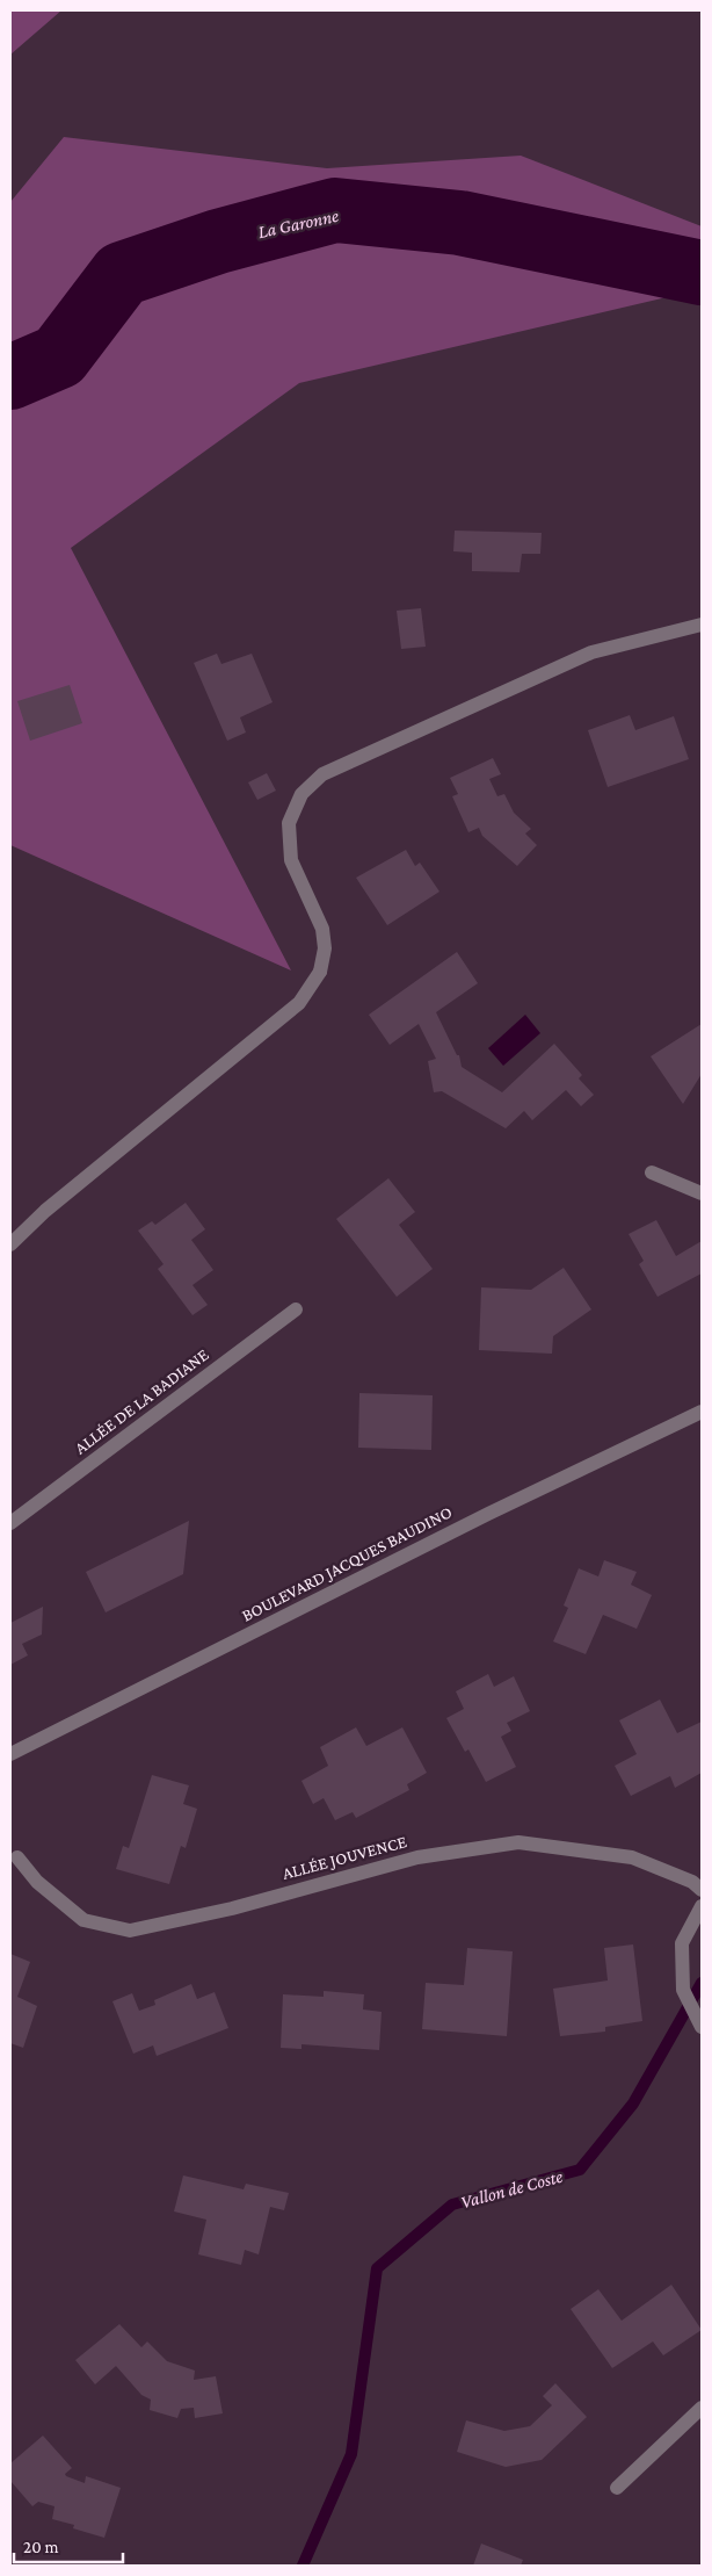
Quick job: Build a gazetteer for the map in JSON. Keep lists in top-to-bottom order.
{
  "streets": {
    "street": ["ALLÉE DE LA BADIANE", "BOULEVARD JACQUES BAUDINO", "ALLÉE JOUVENCE"]
  },
  "water": ["La Garonne", "Vallon de Coste"],
  "scale_bar": "20 m"
}
